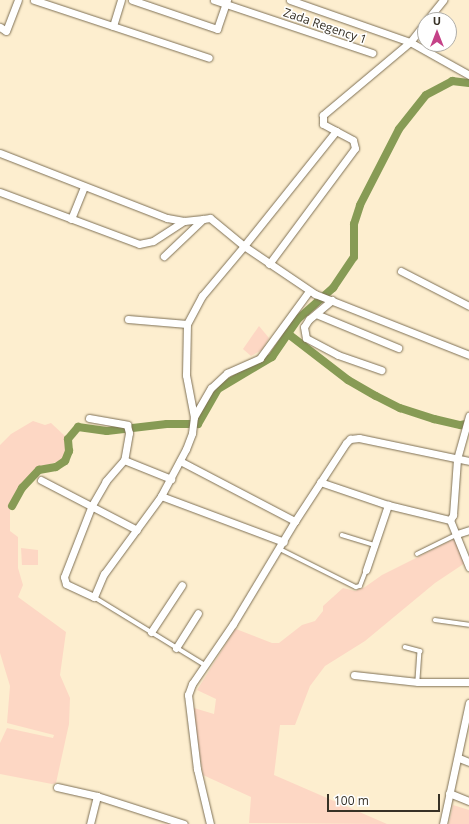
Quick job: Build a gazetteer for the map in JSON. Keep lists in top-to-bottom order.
{
  "streets": {
    "street": ["Zada Regency 1"]
  },
  "scale_bar": "100 m",
  "north": "top"
}
